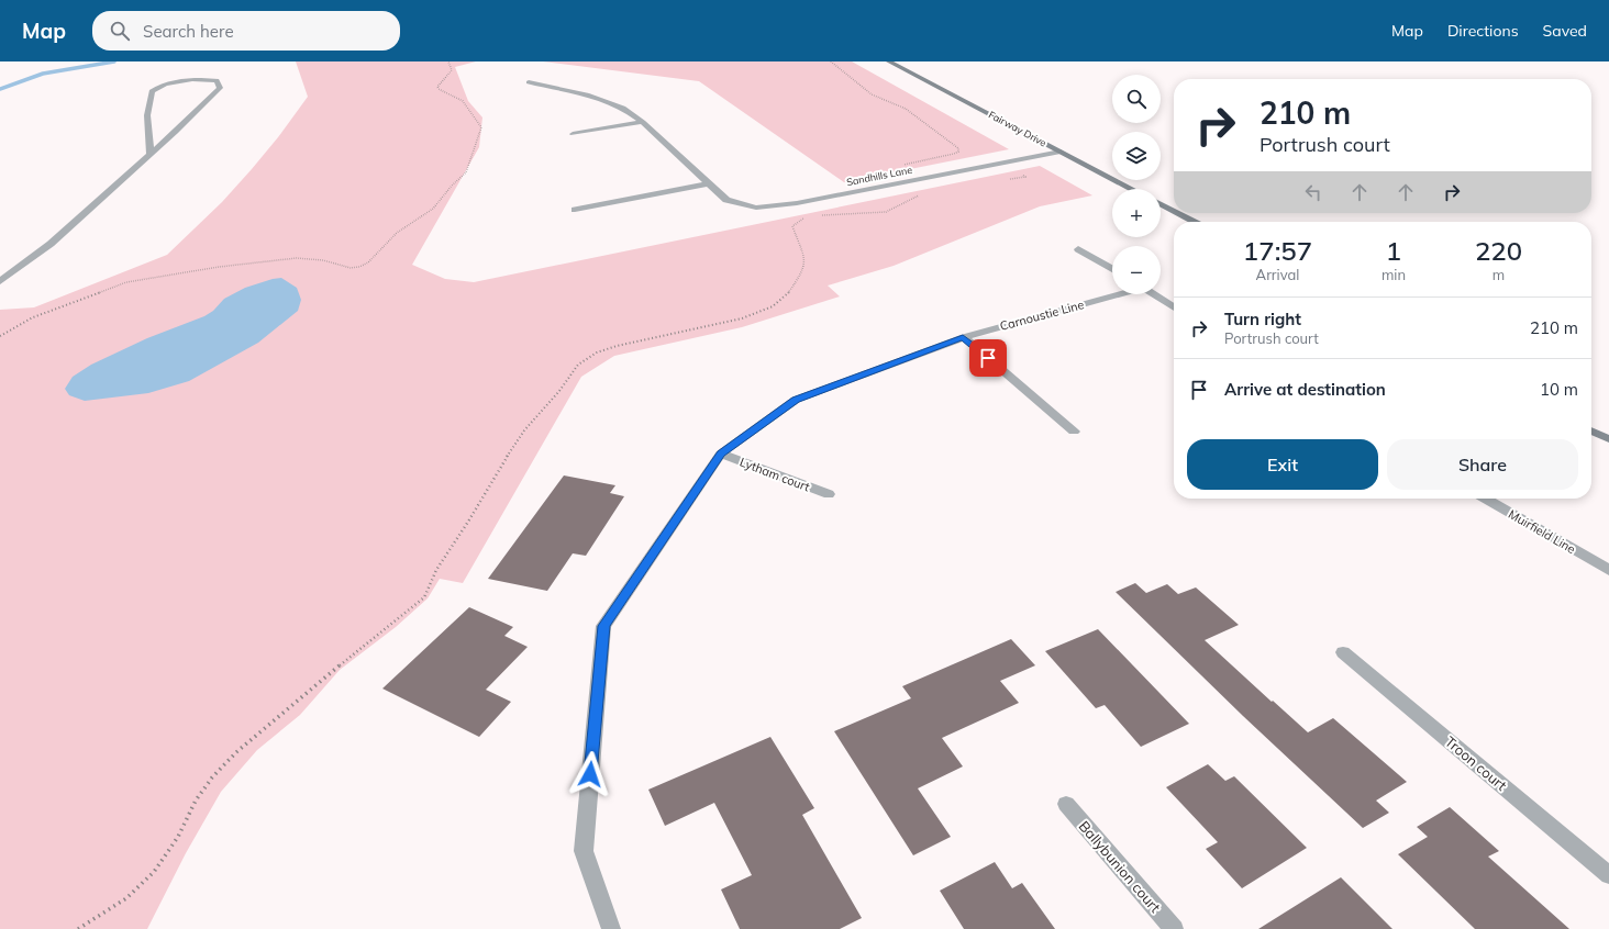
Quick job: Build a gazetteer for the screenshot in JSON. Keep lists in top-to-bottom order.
{
  "streets": {
    "main road": ["Fairway Drive"],
    "street": [
      "Sandhills Lane",
      "Carnoustie Line",
      "Lytham court",
      "Muirfield Line",
      "Troon court",
      "Ballybunion court"
    ]
  },
  "crossings": [
    ["Fairway Drive", "Sandhills Lane"],
    ["Carnoustie Line", "Lytham court"]
  ],
  "page": {
    "header": "Map",
    "search": "Search here",
    "nav": ["Map", "Directions", "Saved"],
    "map_buttons": ["+", "−"],
    "turn": ["210 m", "Portrush court"],
    "eta": [
      "17:57",
      "Arrival",
      "1",
      "min",
      "220",
      "m"
    ],
    "list": [
      {
        "name": "Turn right",
        "note": "Portrush court",
        "value": "210 m"
      },
      {
        "name": "Arrive at destination",
        "value": "10 m"
      }
    ],
    "buttons": ["Exit", "Share"]
  }
}
